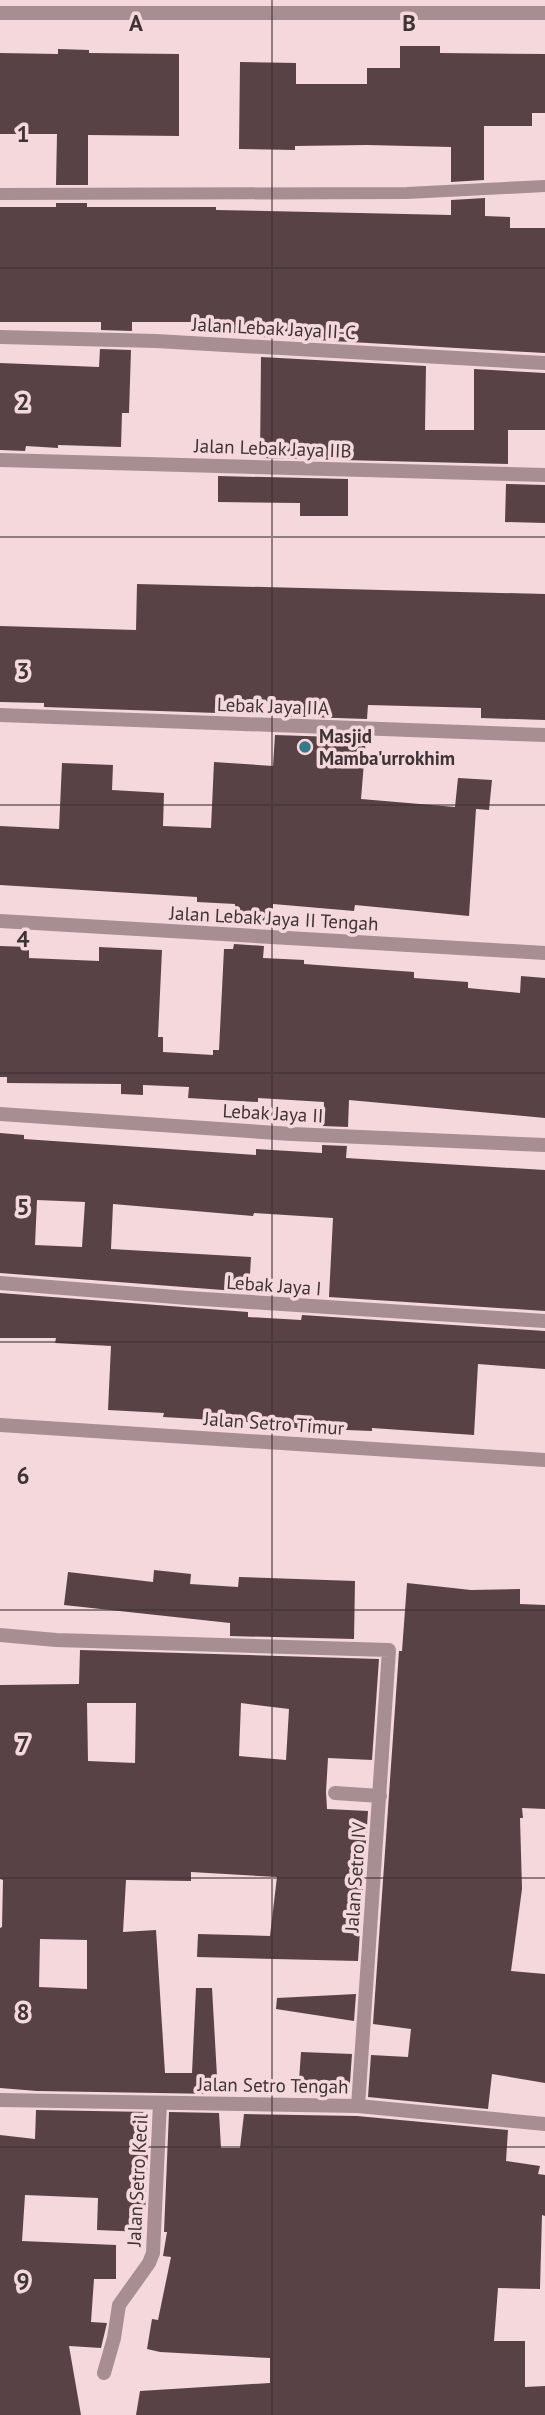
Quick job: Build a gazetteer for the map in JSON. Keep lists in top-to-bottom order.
{
  "streets": {
    "street": [
      "Jalan Lebak Jaya II-C",
      "Jalan Lebak Jaya IIB",
      "Lebak Jaya IIA",
      "Jalan Lebak Jaya II Tengah",
      "Lebak Jaya II",
      "Lebak Jaya I",
      "Jalan Setro Timur",
      "Jalan Setro IV",
      "Jalan Setro Tengah",
      "Jalan Setro Kecil"
    ]
  },
  "crossings": [
    ["Jalan Setro IV", "Jalan Setro Tengah"],
    ["Jalan Setro Tengah", "Jalan Setro Kecil"]
  ],
  "places": ["Masjid Mamba'urrokhim"],
  "grid": {
    "columns": ["A", "B"],
    "rows": [
      "1",
      "2",
      "3",
      "4",
      "5",
      "6",
      "7",
      "8",
      "9"
    ]
  }
}
